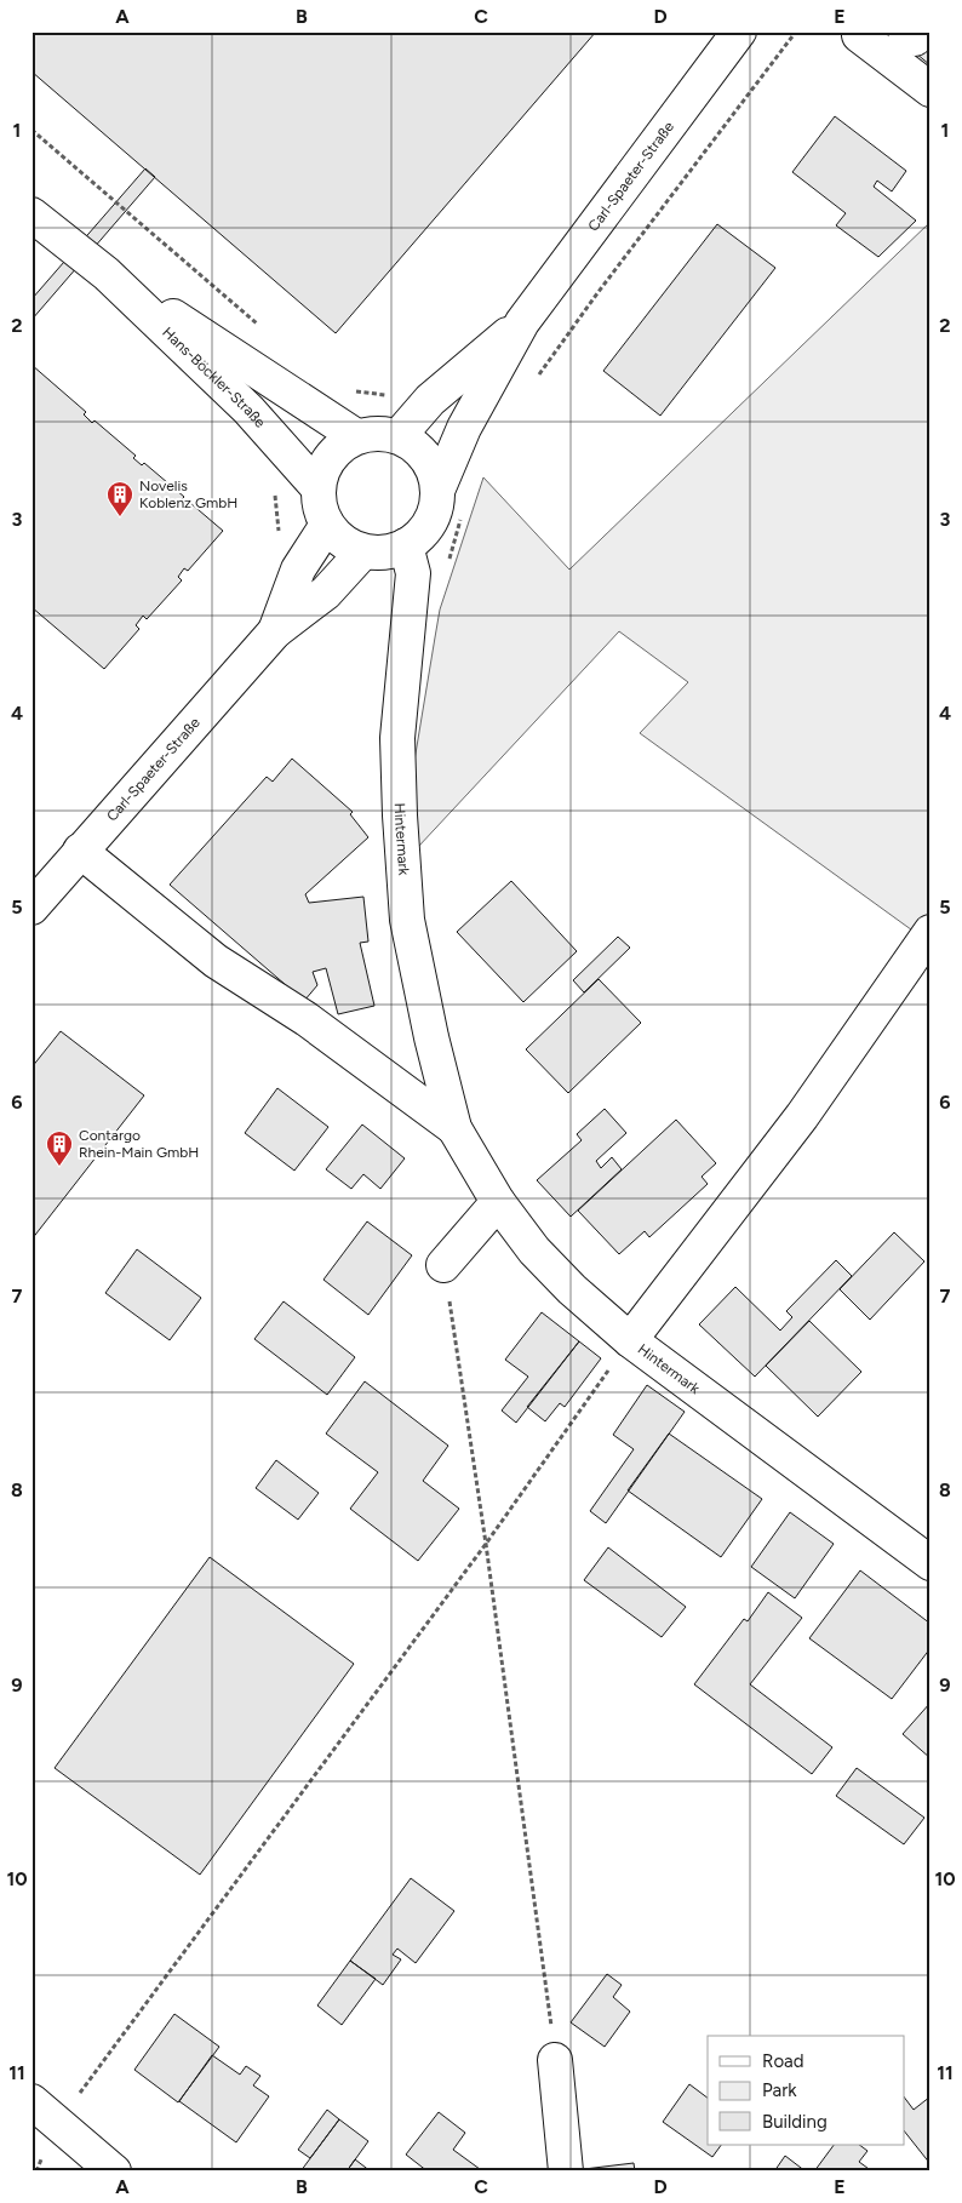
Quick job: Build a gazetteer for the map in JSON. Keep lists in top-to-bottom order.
{
  "streets": {
    "street": ["Carl-Spaeter-Straße", "Hans-Böckler-Straße", "Hintermark"]
  },
  "crossings": [
    ["Carl-Spaeter-Straße", "Hans-Böckler-Straße"],
    ["Carl-Spaeter-Straße", "Hintermark"],
    ["Hans-Böckler-Straße", "Hintermark"]
  ],
  "places": {
    "building": ["Novelis Koblenz GmbH", "Contargo Rhein-Main GmbH"]
  },
  "legend": ["Road", "Park", "Building"],
  "grid": {
    "columns": [
      "A",
      "B",
      "C",
      "D",
      "E"
    ],
    "rows": [
      "1",
      "2",
      "3",
      "4",
      "5",
      "6",
      "7",
      "8",
      "9",
      "10",
      "11"
    ]
  }
}
